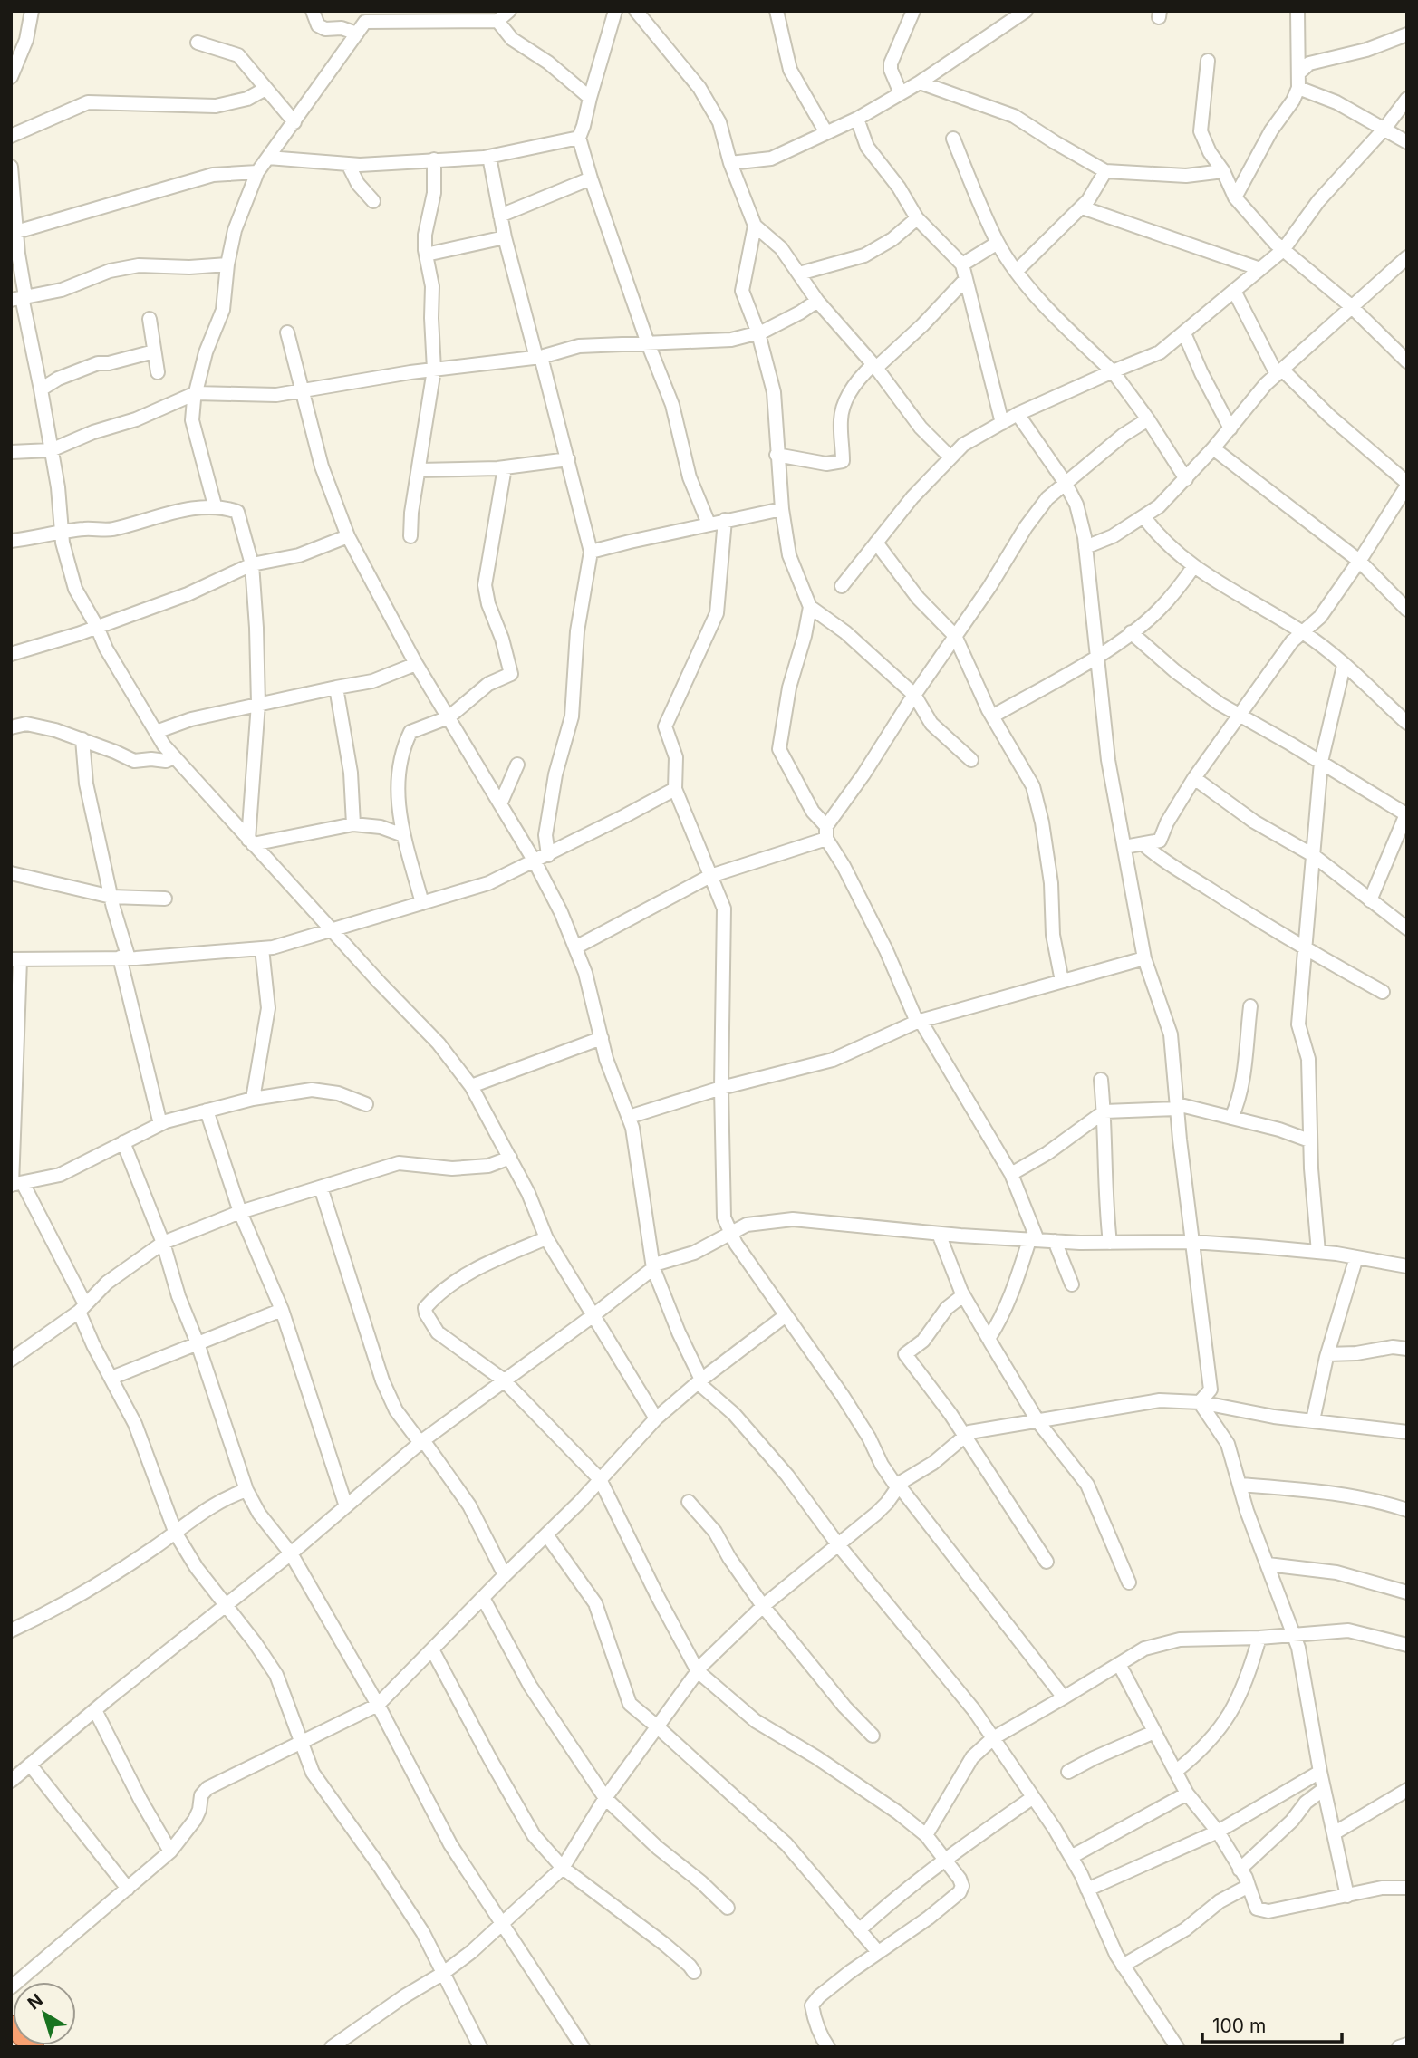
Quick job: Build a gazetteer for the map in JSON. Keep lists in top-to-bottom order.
{
  "scale_bar": "100 m",
  "north": "top left"
}
